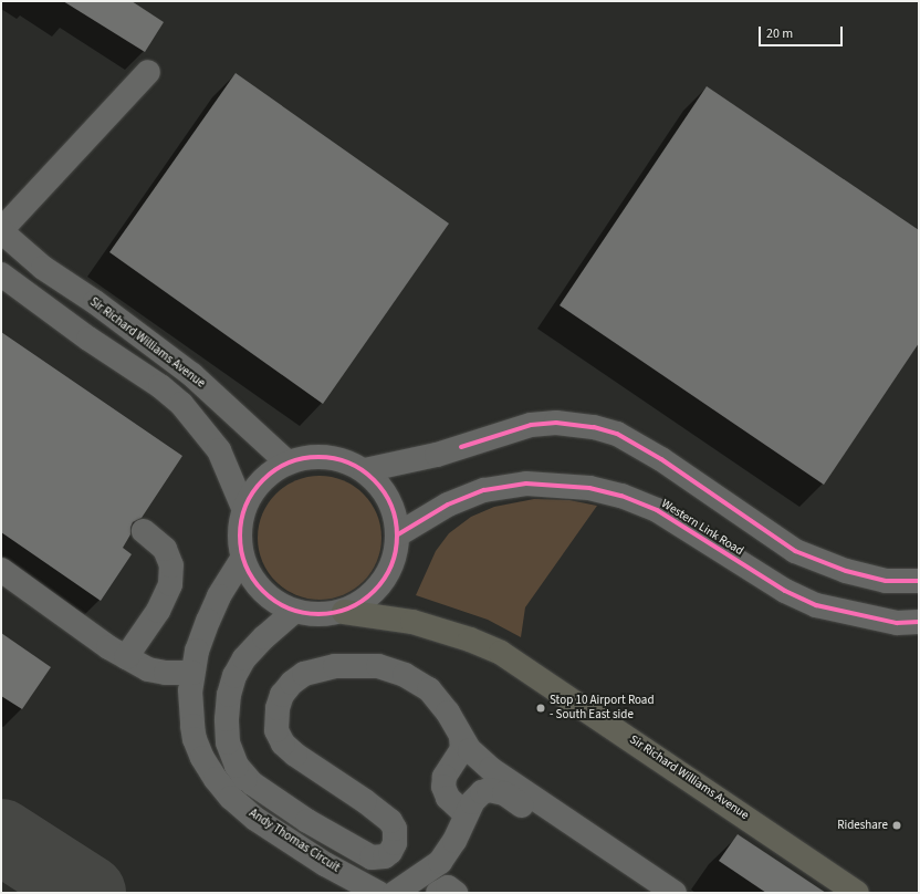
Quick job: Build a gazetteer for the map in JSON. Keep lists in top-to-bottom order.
{
  "streets": {
    "main road": ["Sir Richard Williams Avenue"],
    "street": ["Western Link Road", "Andy Thomas Circuit"]
  },
  "places": ["Stop 10 Airport Road - South East side", "Rideshare"],
  "scale_bar": "20 m"
}
